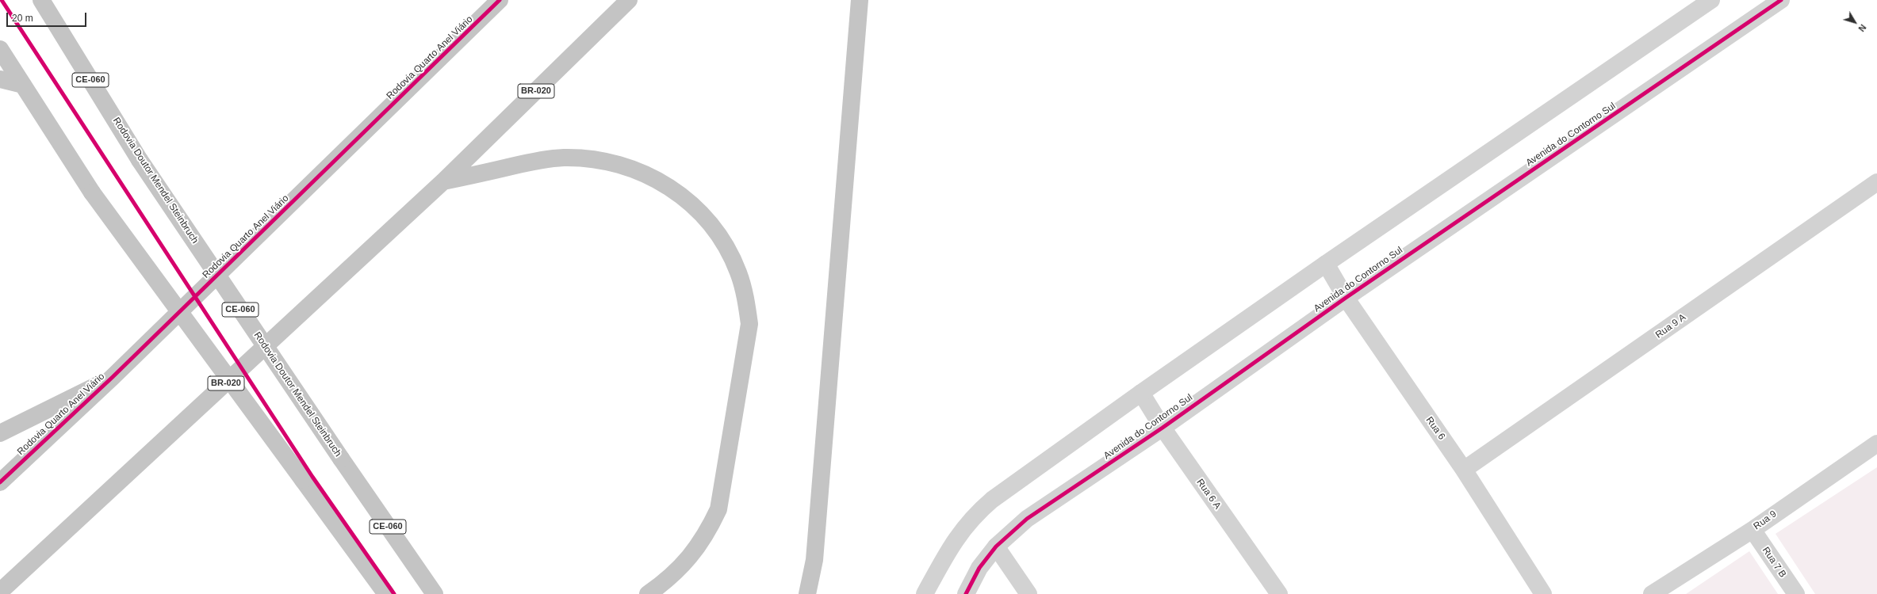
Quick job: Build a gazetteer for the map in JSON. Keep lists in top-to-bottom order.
{
  "streets": {
    "highway": [
      "Rodovia Quarto Anel Viário",
      "CE-060",
      "BR-020",
      "Rodovia Doutor Mendel Steinbruch"
    ],
    "street": [
      "Avenida do Contorno Sul",
      "Rua 9 A",
      "Rua 6",
      "Rua 6 A",
      "Rua 9",
      "Rua 7 B"
    ]
  },
  "crossings": [
    ["Avenida do Contorno Sul", "Rua 6"],
    ["Avenida do Contorno Sul", "Rua 6 A"],
    ["Rua 9 A", "Rua 6"],
    ["Rua 9", "Rua 7 B"]
  ],
  "scale_bar": "20 m",
  "north": "bottom right"
}
